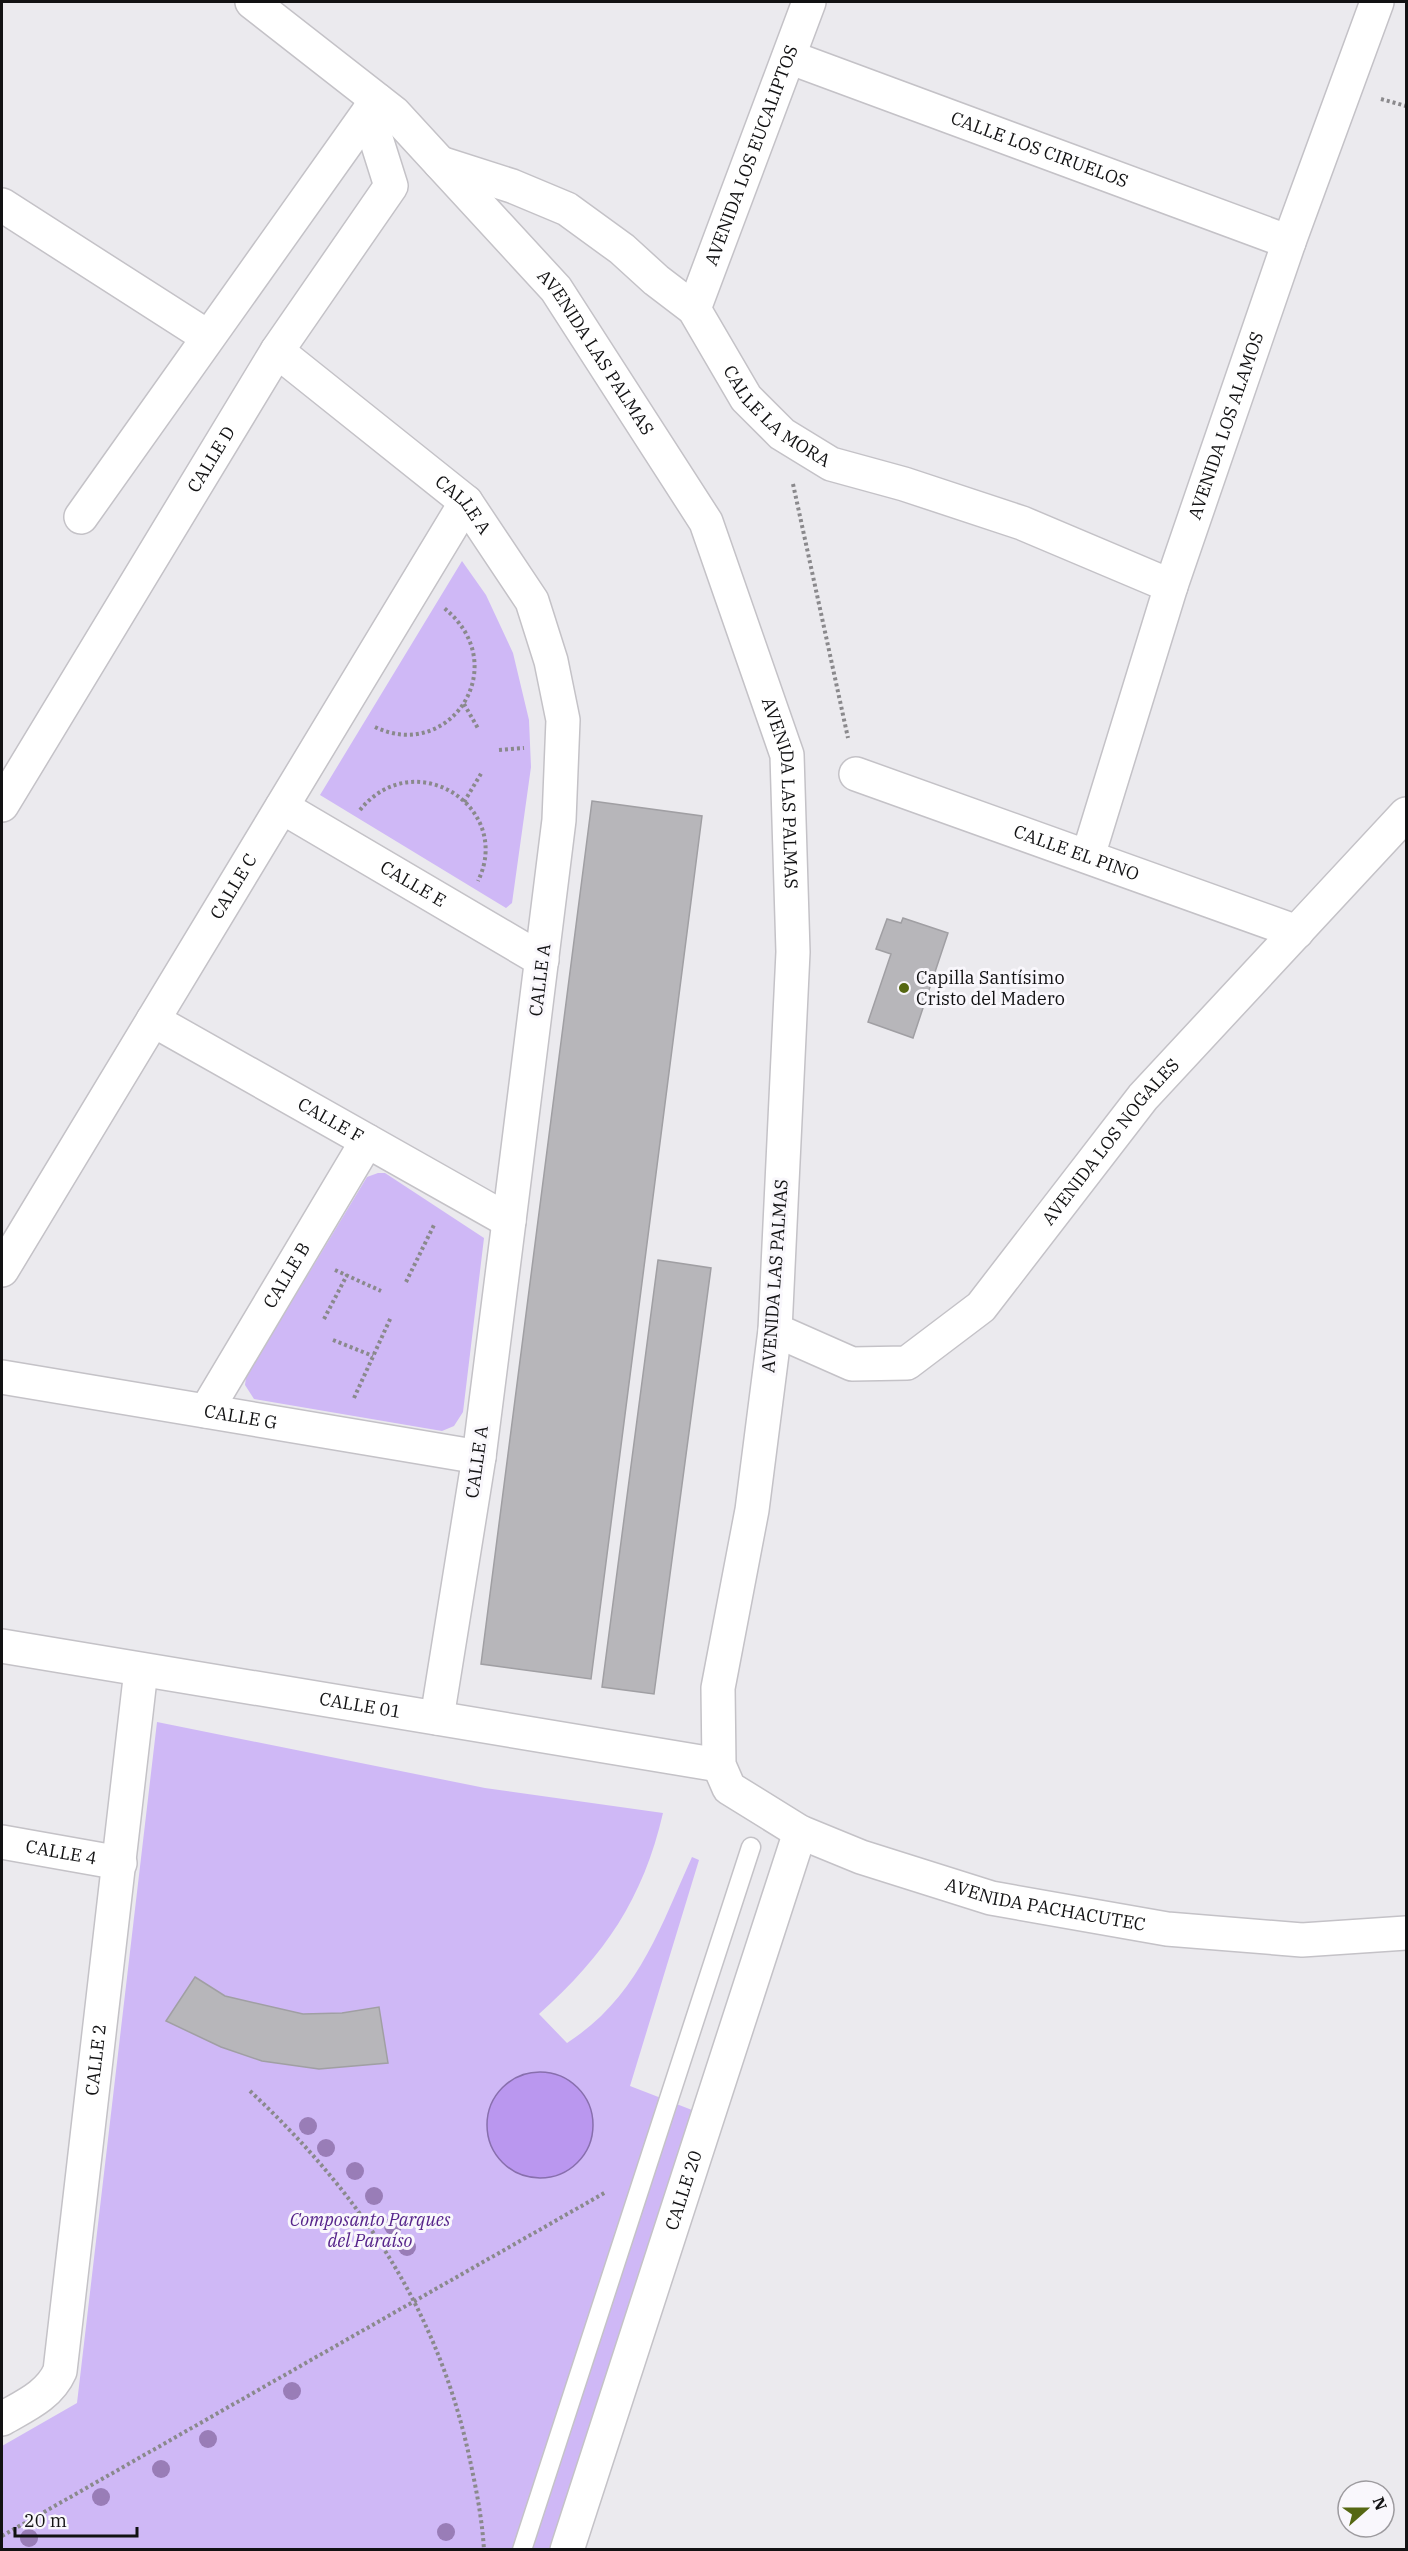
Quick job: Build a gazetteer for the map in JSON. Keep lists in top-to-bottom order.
{
  "streets": {
    "street": [
      "CALLE LOS CIRUELOS",
      "AVENIDA LOS EUCALIPTOS",
      "AVENIDA LAS PALMAS",
      "CALLE LA MORA",
      "AVENIDA LOS ALAMOS",
      "CALLE D",
      "CALLE A",
      "CALLE EL PINO",
      "CALLE E",
      "CALLE C",
      "CALLE F",
      "AVENIDA LOS NOGALES",
      "CALLE B",
      "CALLE G",
      "CALLE 01",
      "CALLE 4",
      "AVENIDA PACHACUTEC",
      "CALLE 2",
      "CALLE 20"
    ]
  },
  "crossings": [
    ["CALLE LOS CIRUELOS", "AVENIDA LOS EUCALIPTOS"],
    ["CALLE LOS CIRUELOS", "AVENIDA LOS ALAMOS"],
    ["AVENIDA LOS EUCALIPTOS", "CALLE LA MORA"],
    ["AVENIDA LAS PALMAS", "CALLE LA MORA"],
    ["AVENIDA LAS PALMAS", "CALLE D"],
    ["AVENIDA LAS PALMAS", "AVENIDA LOS NOGALES"],
    ["AVENIDA LAS PALMAS", "CALLE 01"],
    ["AVENIDA LAS PALMAS", "AVENIDA PACHACUTEC"],
    ["CALLE LA MORA", "AVENIDA LOS ALAMOS"],
    ["AVENIDA LOS ALAMOS", "CALLE EL PINO"],
    ["CALLE D", "CALLE A"],
    ["CALLE A", "CALLE E"],
    ["CALLE A", "CALLE C"],
    ["CALLE A", "CALLE F"],
    ["CALLE A", "CALLE G"],
    ["CALLE A", "CALLE 01"],
    ["CALLE EL PINO", "AVENIDA LOS NOGALES"],
    ["CALLE E", "CALLE C"],
    ["CALLE C", "CALLE F"],
    ["CALLE F", "CALLE B"],
    ["CALLE B", "CALLE G"],
    ["CALLE 01", "AVENIDA PACHACUTEC"],
    ["CALLE 01", "CALLE 2"],
    ["CALLE 4", "CALLE 2"],
    ["AVENIDA PACHACUTEC", "CALLE 20"]
  ],
  "parks": ["Composanto Parques del Paraíso"],
  "places": ["Capilla Santísimo Cristo del Madero"],
  "scale_bar": "20 m",
  "north": "right"
}
